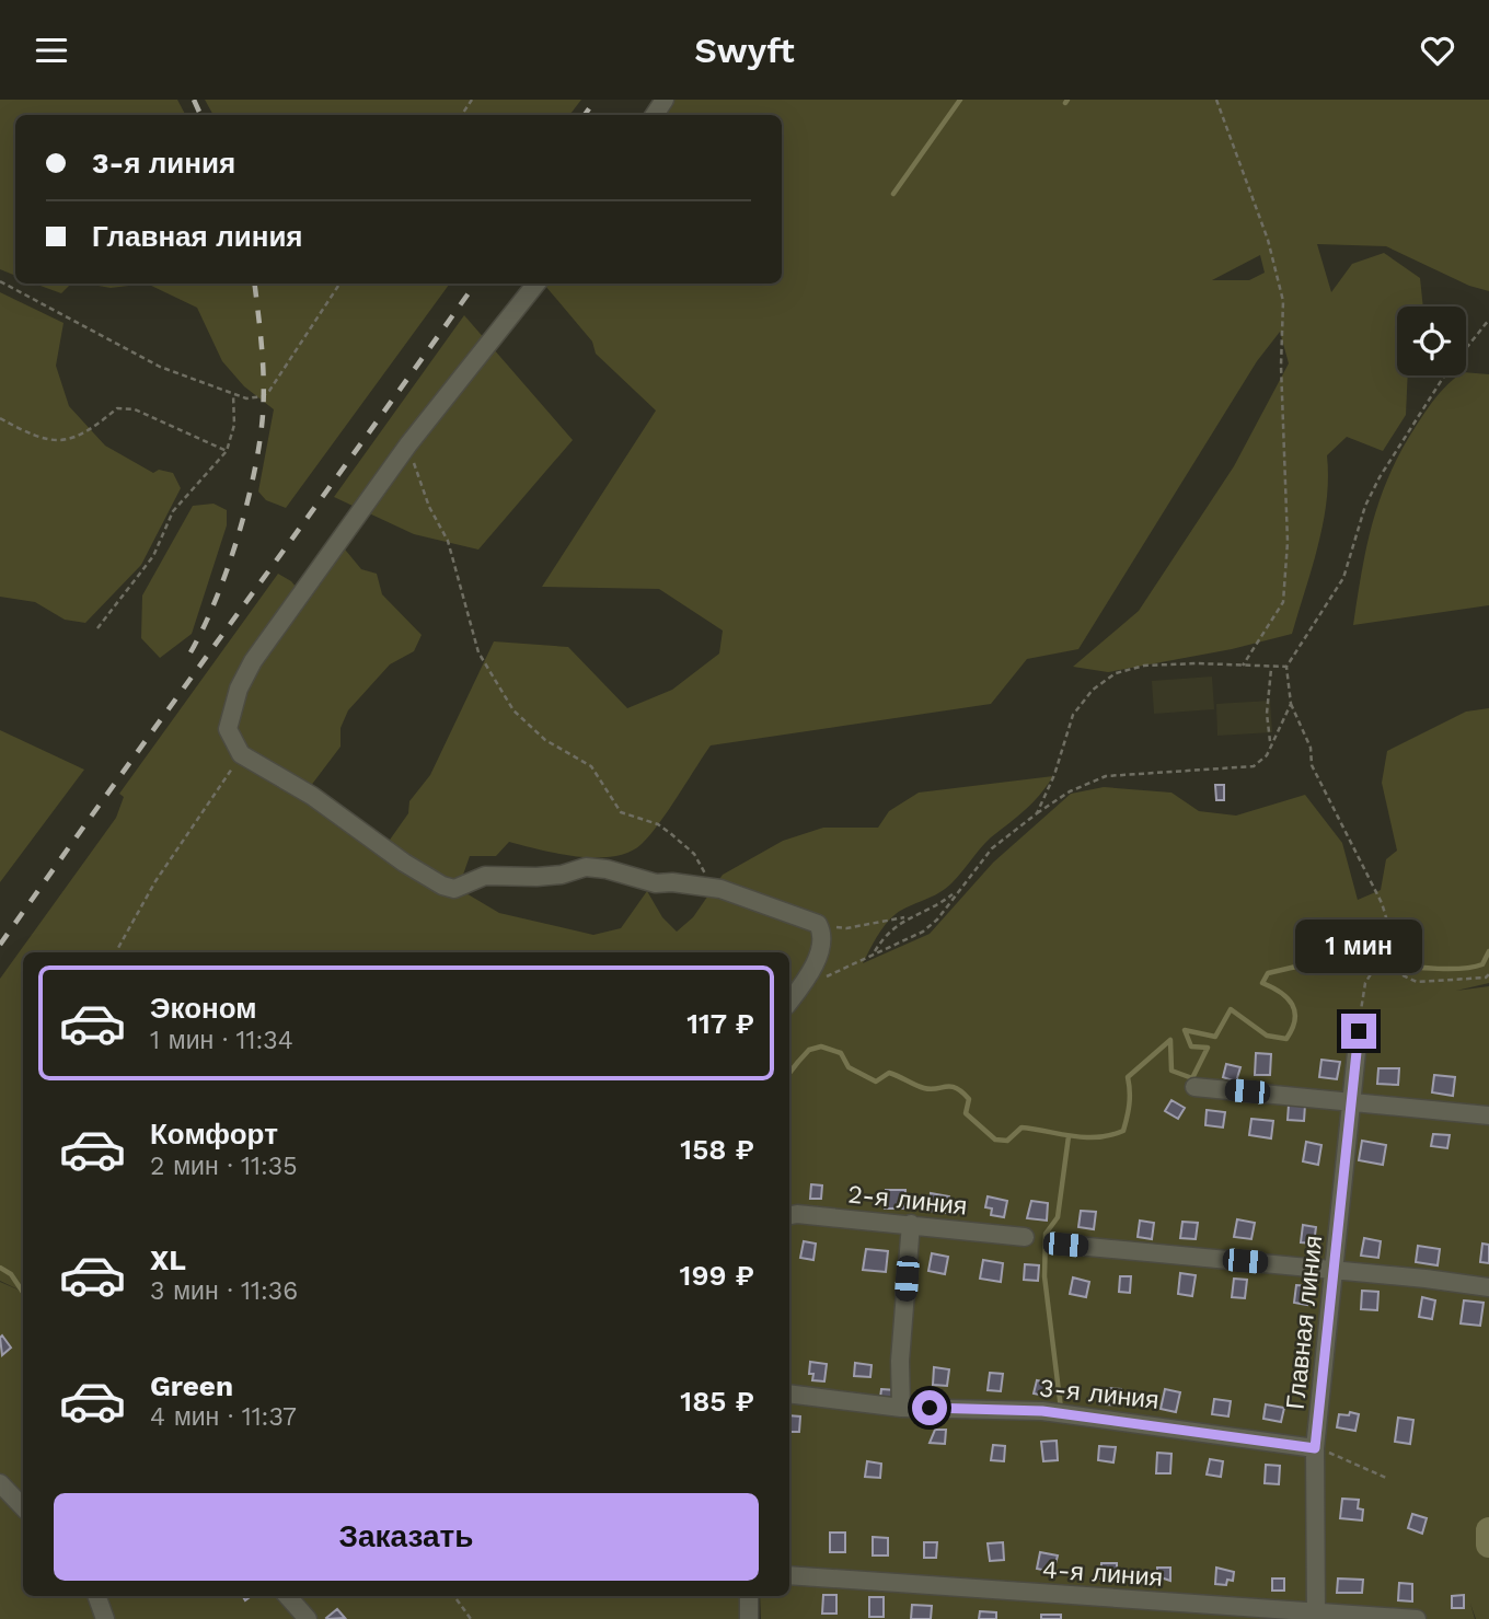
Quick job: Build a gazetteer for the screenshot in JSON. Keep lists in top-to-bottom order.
{
  "streets": {
    "street": [
      "2-я линия",
      "Главная линия",
      "3-я линия",
      "4-я линия"
    ]
  },
  "crossings": [
    ["Главная линия", "3-я линия"],
    ["Главная линия", "4-я линия"]
  ],
  "page": {
    "header": "Swyft",
    "banner": ["3-я линия", "Главная линия"],
    "bubble": "1 мин",
    "list": [
      {
        "name": "Эконом",
        "note": "1 мин · 11:34",
        "value": "117 ₽"
      },
      {
        "name": "Комфорт",
        "note": "2 мин · 11:35",
        "value": "158 ₽"
      },
      {
        "name": "XL",
        "note": "3 мин · 11:36",
        "value": "199 ₽"
      },
      {
        "name": "Green",
        "note": "4 мин · 11:37",
        "value": "185 ₽"
      }
    ],
    "buttons": "Заказать"
  }
}
